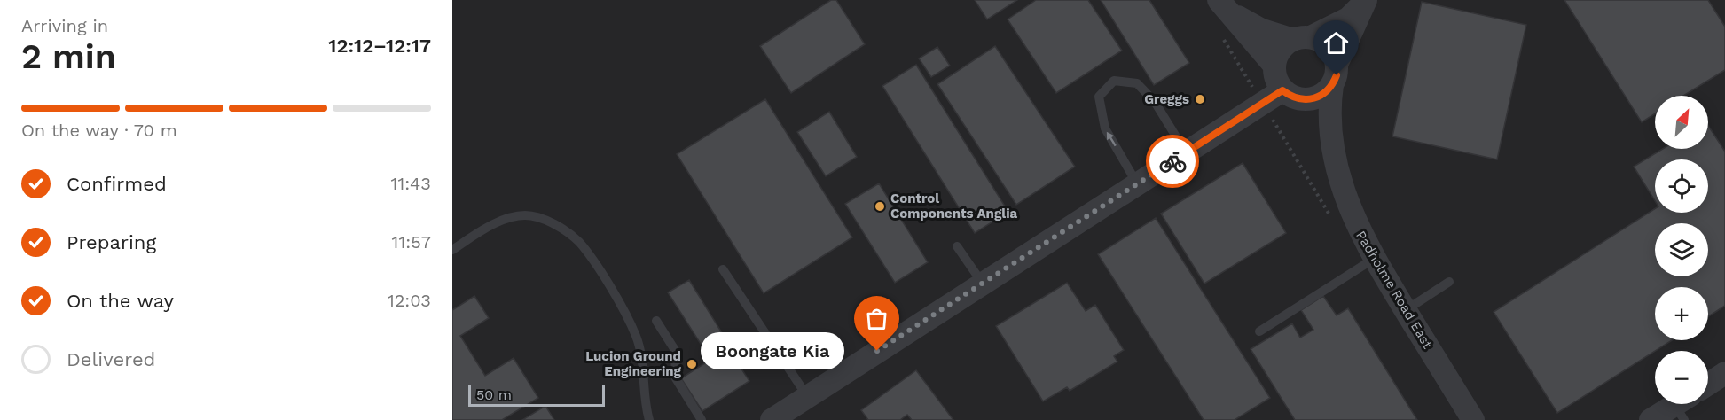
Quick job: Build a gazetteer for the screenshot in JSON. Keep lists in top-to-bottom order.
{
  "streets": {
    "street": ["Padholme Road East"]
  },
  "places": [
    "Greggs",
    "Control Components Anglia",
    "Boongate Kia",
    "Lucion Ground Engineering"
  ],
  "scale_bar": "50 m",
  "north": "top right",
  "page": {
    "heading": ["2 min", "Arriving in", "12:12–12:17"],
    "bar": "On the way · 70 m",
    "map_buttons": ["+", "−"],
    "list": [
      ["Confirmed", "11:43"],
      ["Preparing", "11:57"],
      ["On the way", "12:03"],
      "Delivered"
    ],
    "bubble": "Boongate Kia",
    "scale": "50 m"
  }
}
